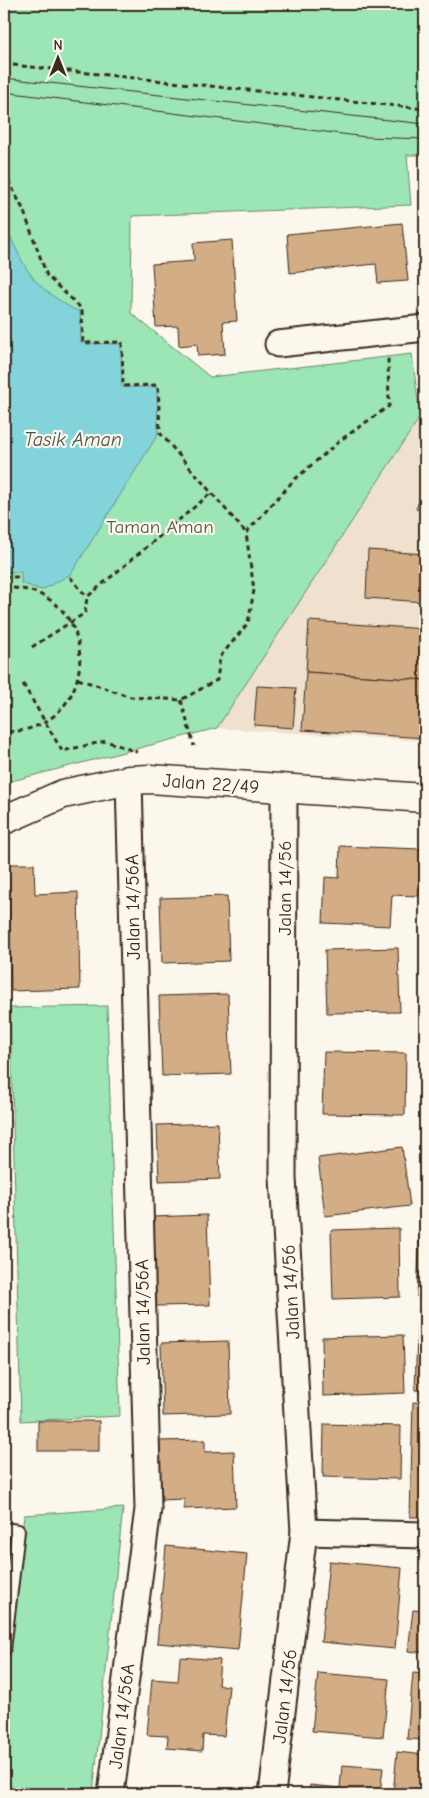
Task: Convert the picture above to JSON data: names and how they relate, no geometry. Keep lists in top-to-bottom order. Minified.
{"streets":{"street":["Jalan 22/49","Jalan 14/56","Jalan 14/56A"]},"crossings":[["Jalan 22/49","Jalan 14/56"],["Jalan 22/49","Jalan 14/56A"]],"water":["Tasik Aman"],"parks":["Taman Aman"],"north":"top"}
